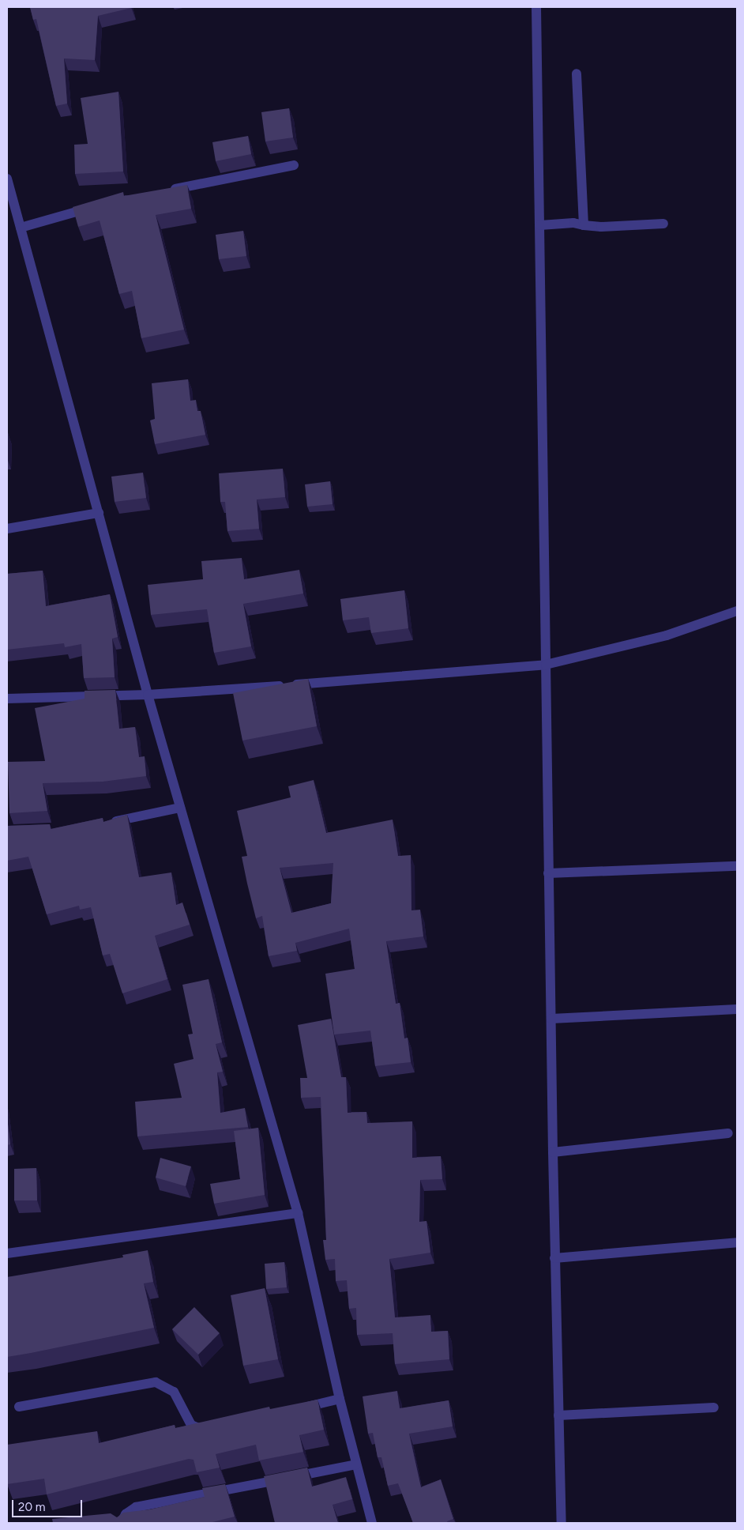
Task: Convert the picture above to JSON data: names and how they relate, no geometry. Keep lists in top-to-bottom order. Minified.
{"scale_bar":"20 m"}
